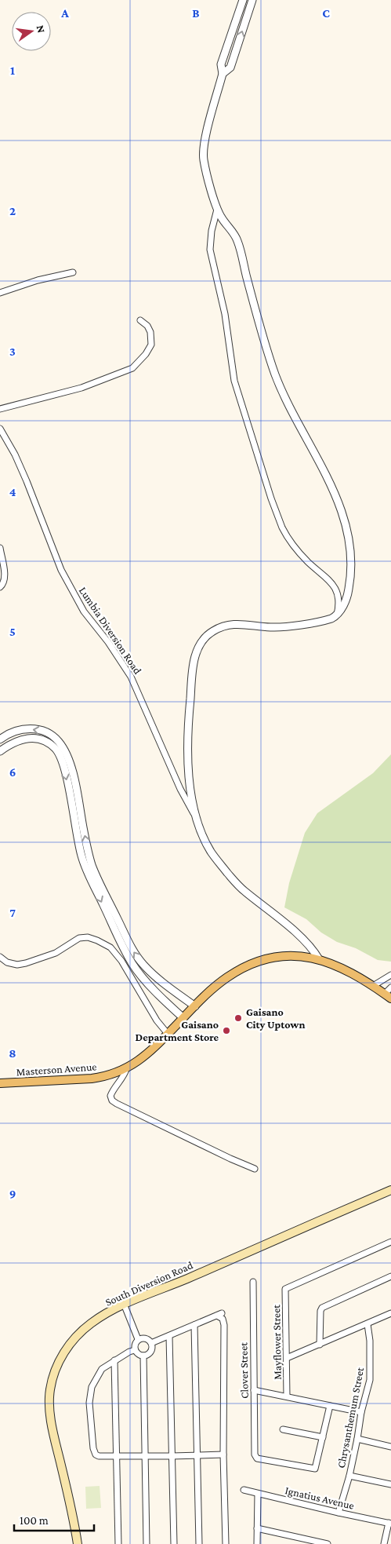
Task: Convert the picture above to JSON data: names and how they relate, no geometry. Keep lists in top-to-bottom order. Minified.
{"streets":{"main road":["Masterson Avenue","South Diversion Road"],"street":["Lumbia Diversion Road","Mayflower Street","Clover Street","Chrysanthemum Street","Ignatius Avenue"]},"crossings":[["Chrysanthemum Street","Ignatius Avenue"]],"places":["Gaisano City Uptown","Gaisano Department Store"],"scale_bar":"100 m","north":"right","grid":{"columns":["A","B","C"],"rows":["1","2","3","4","5","6","7","8","9"]}}
